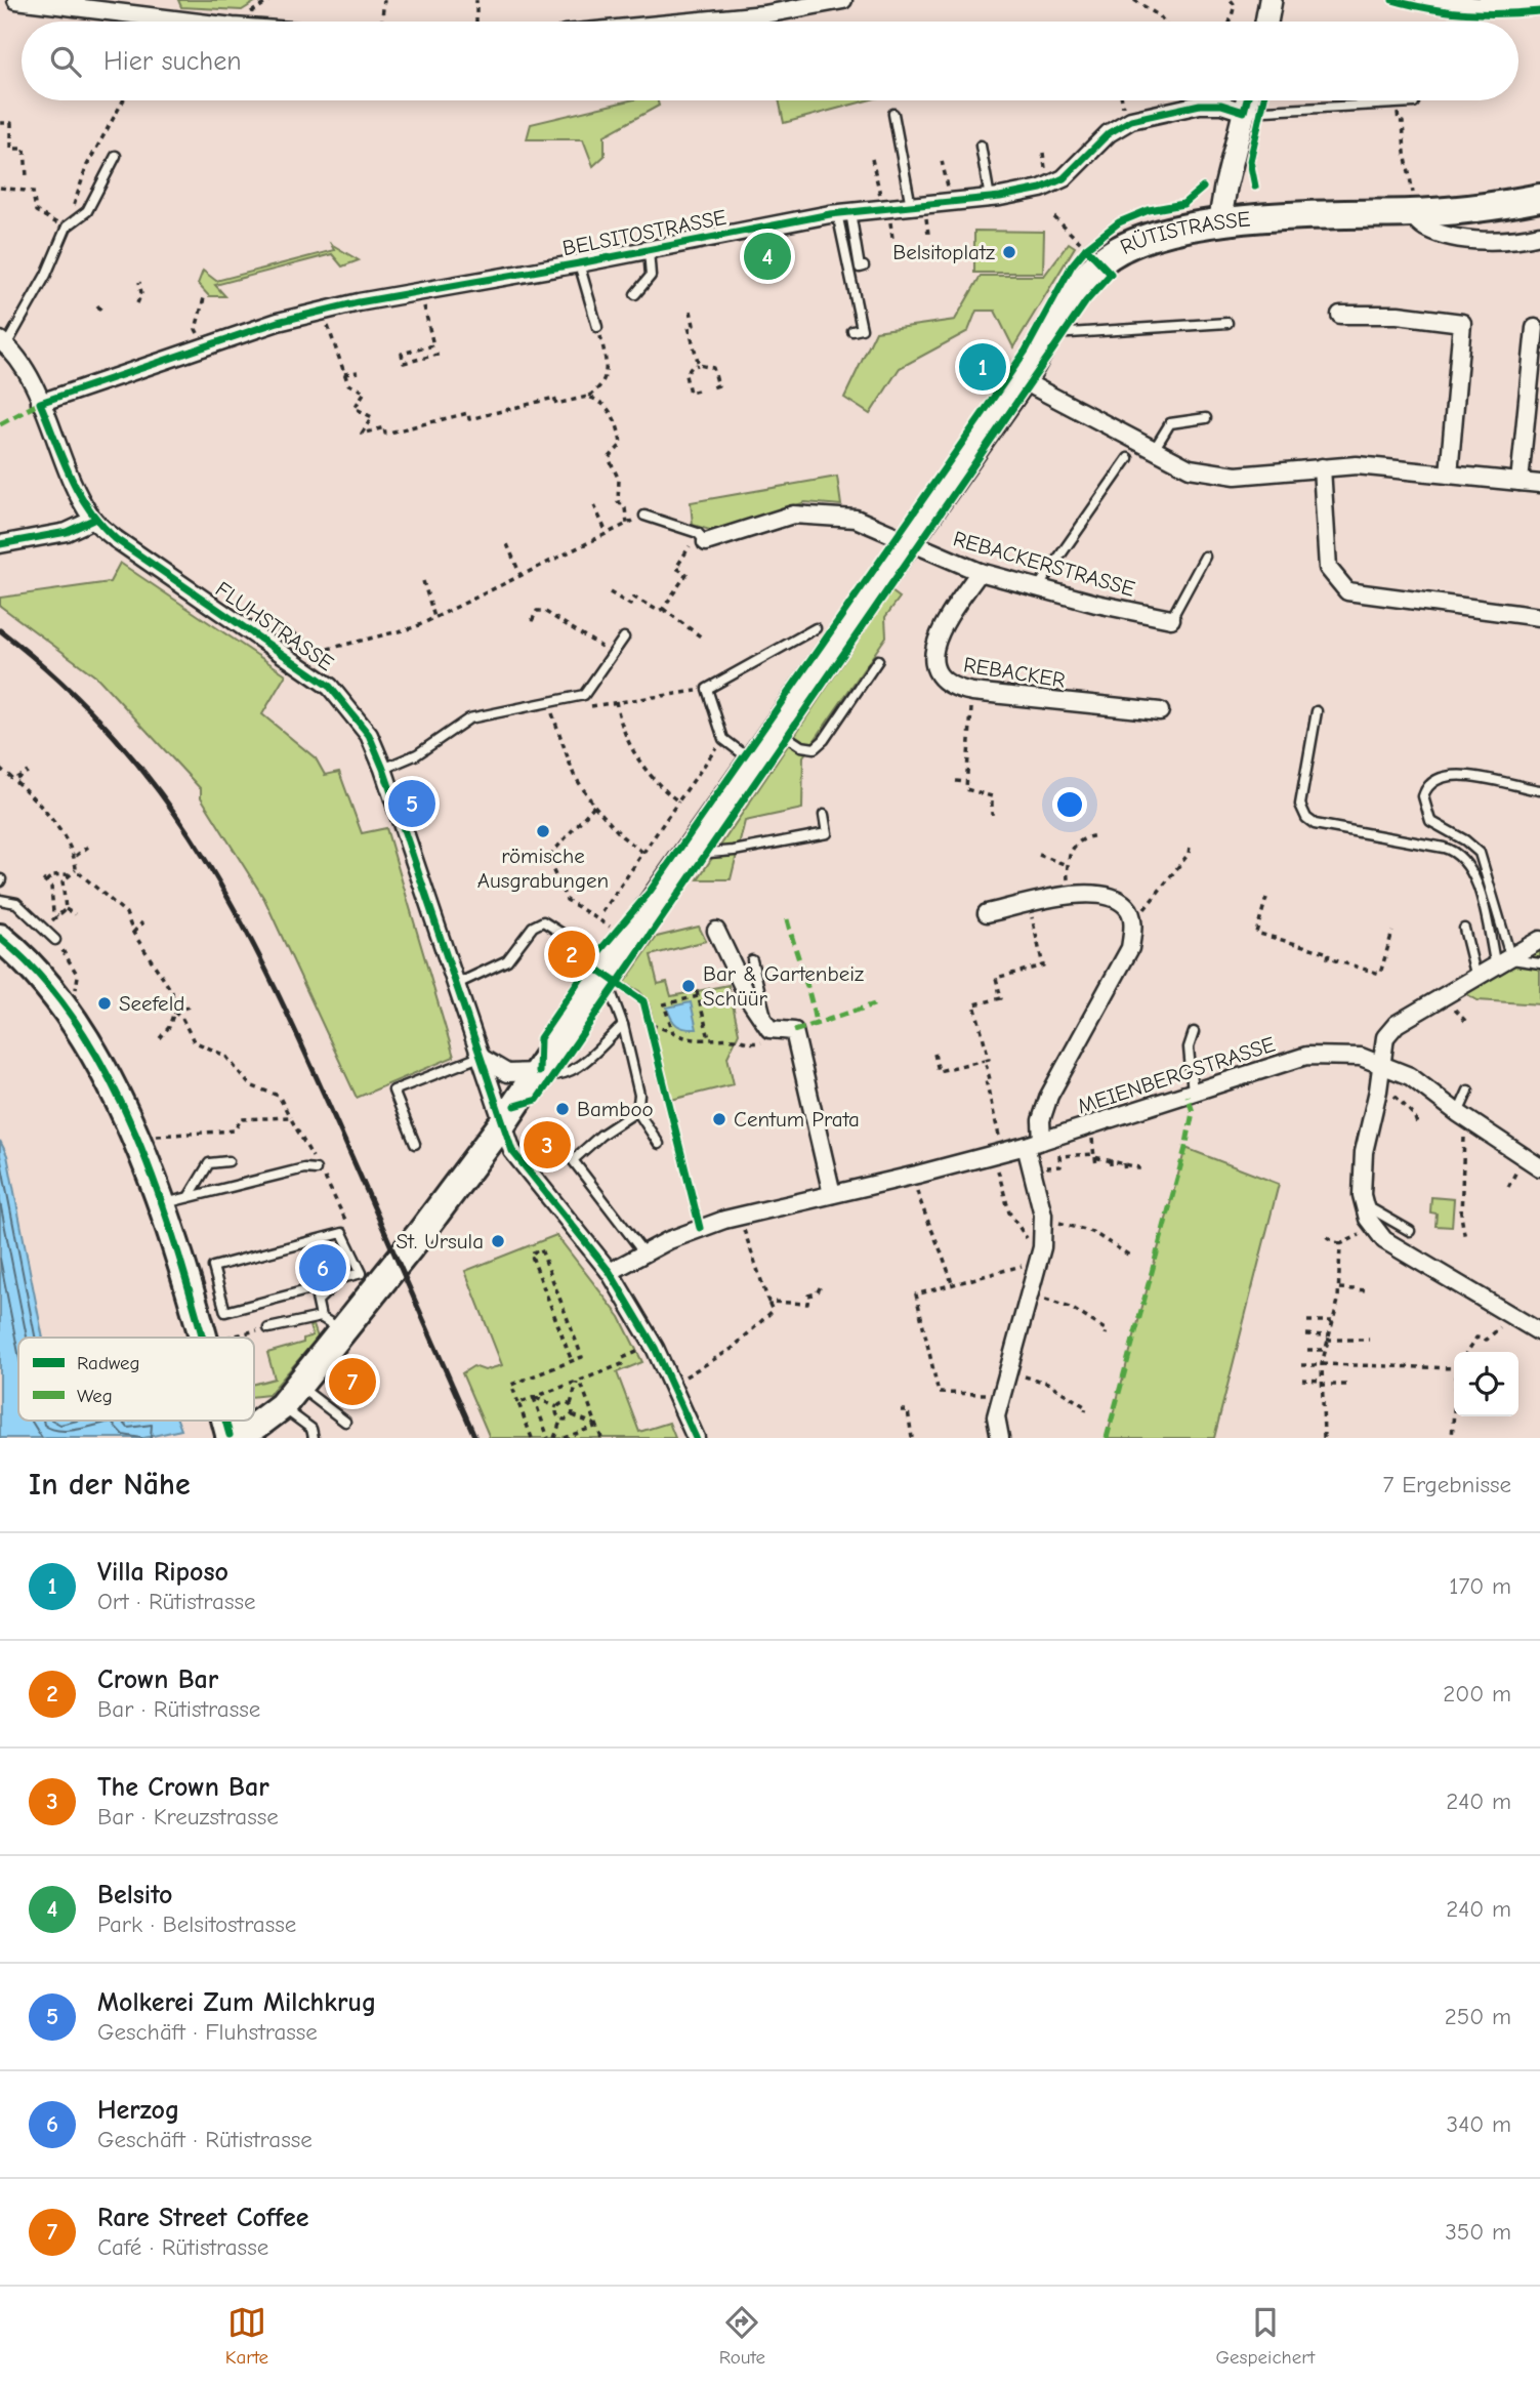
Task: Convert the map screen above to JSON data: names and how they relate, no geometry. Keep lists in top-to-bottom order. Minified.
{"streets":{"main road":["RÜTISTRASSE"],"street":["BELSITOSTRASSE","REBACKERSTRASSE","FLUHSTRASSE","REBACKER","MEIENBERGSTRASSE"]},"crossings":[["BELSITOSTRASSE","FLUHSTRASSE"],["RÜTISTRASSE","REBACKERSTRASSE"],["RÜTISTRASSE","FLUHSTRASSE"],["REBACKERSTRASSE","REBACKER"],["FLUHSTRASSE","MEIENBERGSTRASSE"]],"places":["Belsitoplatz","römische Ausgrabungen","Bar & Gartenbeiz Schüür","Seefeld","Bamboo","Centum Prata","St. Ursula"],"legend":["Radweg","Weg"],"page":{"search":"Hier suchen","pins":["4","1","5","2","3","6","7"],"heading":["In der Nähe","7 Ergebnisse"],"list":[{"mark":"1","name":"Villa Riposo","note":"Ort · Rütistrasse","value":"170 m"},{"mark":"2","name":"Crown Bar","note":"Bar · Rütistrasse","value":"200 m"},{"mark":"3","name":"The Crown Bar","note":"Bar · Kreuzstrasse","value":"240 m"},{"mark":"4","name":"Belsito","note":"Park · Belsitostrasse","value":"240 m"},{"mark":"5","name":"Molkerei Zum Milchkrug","note":"Geschäft · Fluhstrasse","value":"250 m"},{"mark":"6","name":"Herzog","note":"Geschäft · Rütistrasse","value":"340 m"},{"mark":"7","name":"Rare Street Coffee","note":"Café · Rütistrasse","value":"350 m"}],"nav":["Karte","Route","Gespeichert"]}}
